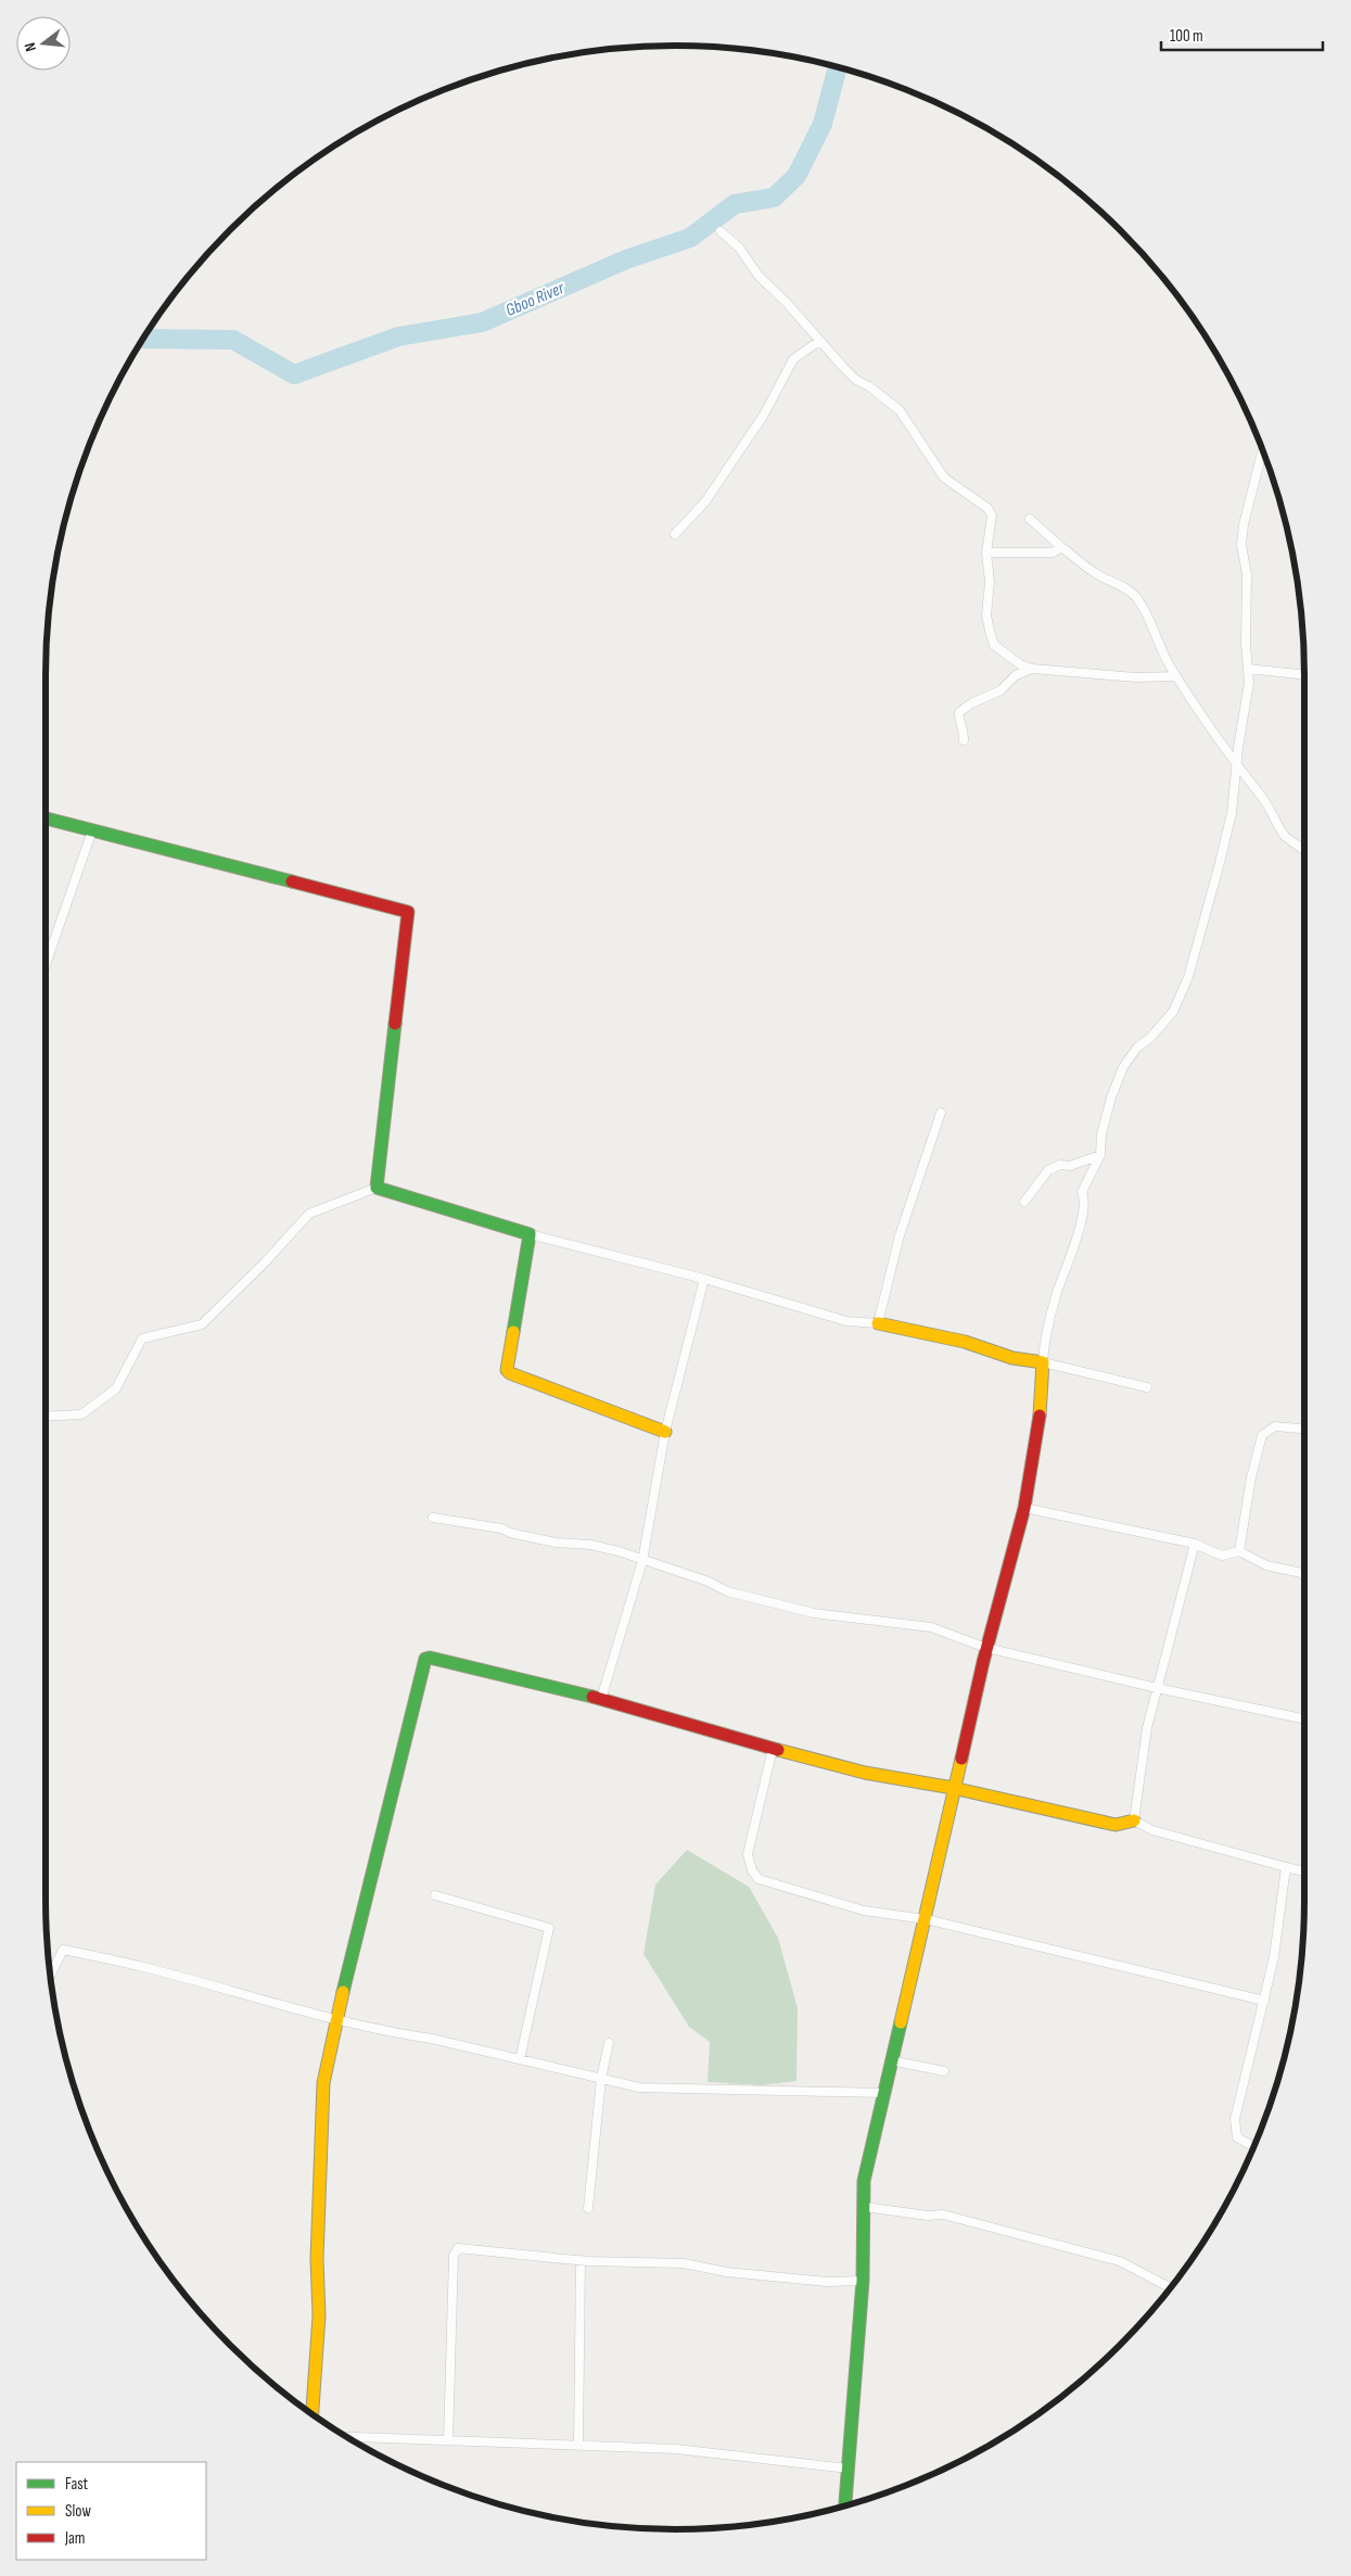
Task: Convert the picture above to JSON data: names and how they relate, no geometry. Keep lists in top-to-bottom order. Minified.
{"water":["Gboo River"],"legend":["Fast","Slow","Jam"],"scale_bar":"100 m","north":"left"}
